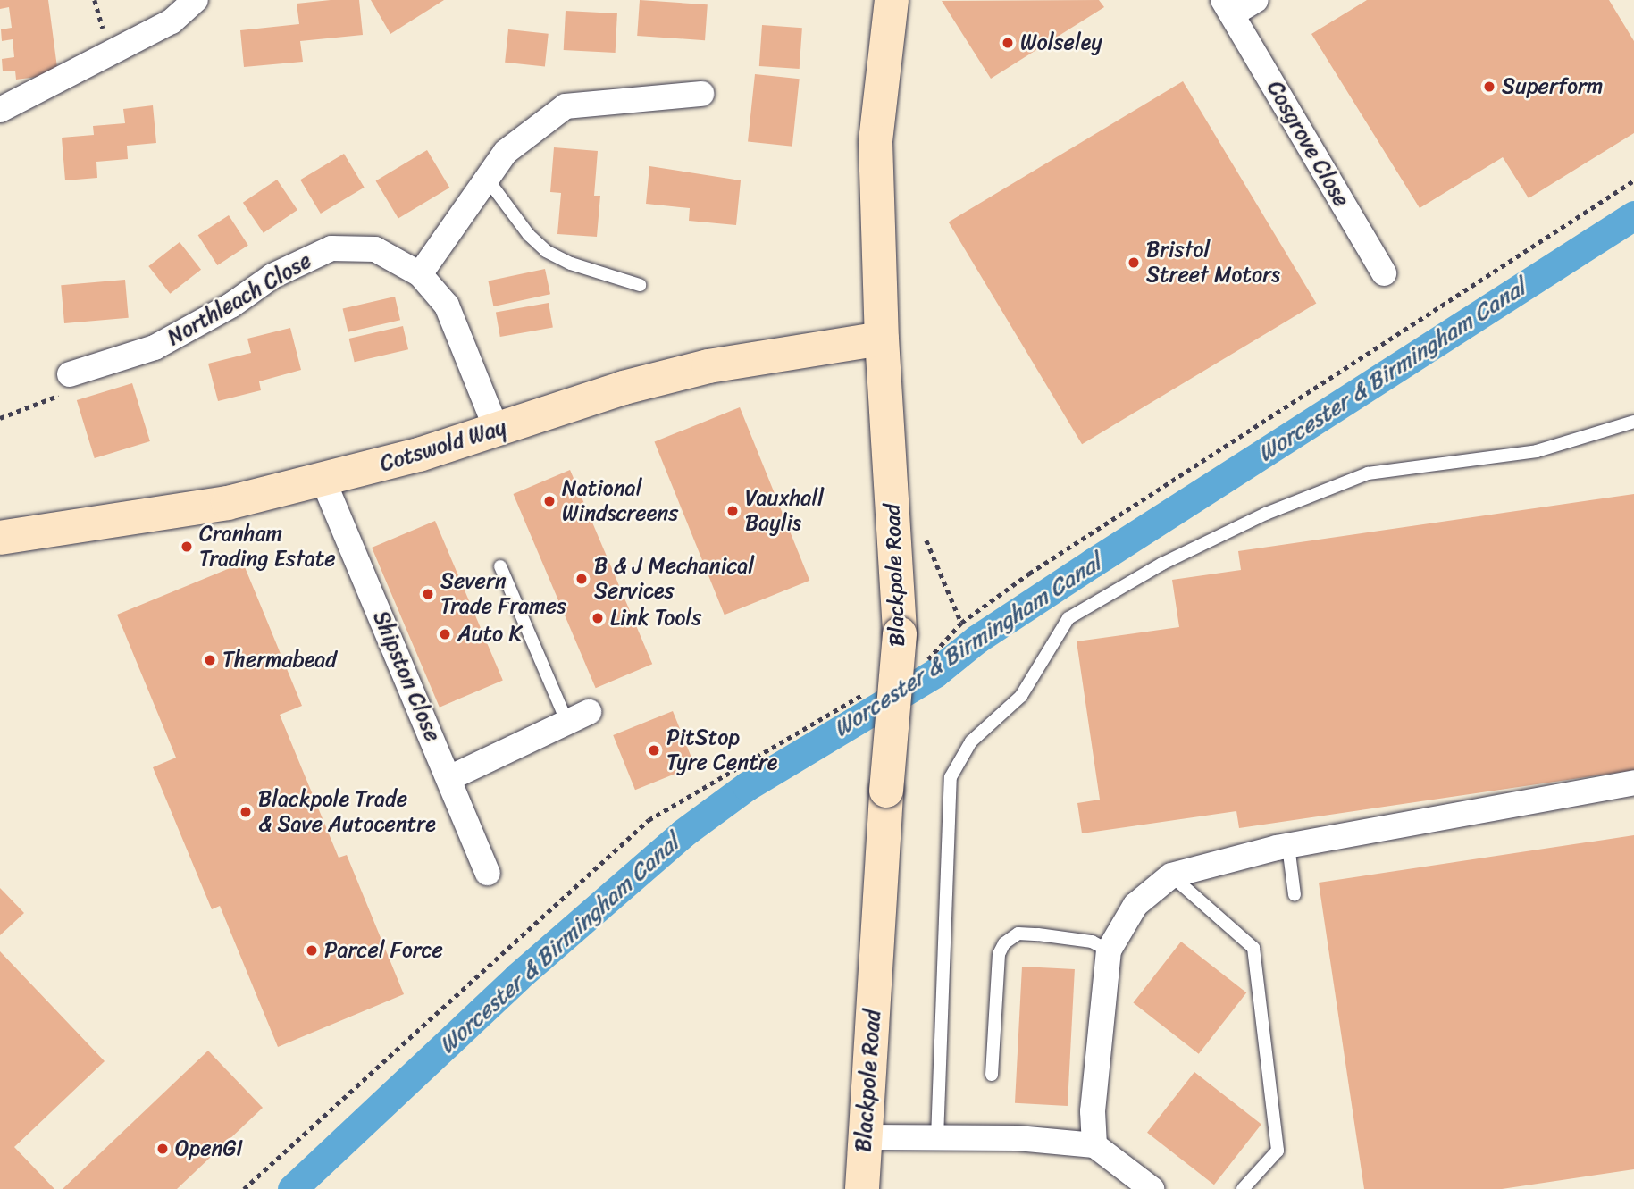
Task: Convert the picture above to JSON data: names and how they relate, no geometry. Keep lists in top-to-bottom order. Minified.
{"streets":{"main road":["Cotswold Way","Blackpole Road"],"street":["Cosgrove Close","Northleach Close","Shipston Close"]},"crossings":[["Northleach Close","Cotswold Way"],["Cotswold Way","Blackpole Road"],["Cotswold Way","Shipston Close"]],"water":["Worcester & Birmingham Canal"],"places":["Wolseley","Superform","Bristol Street Motors","National Windscreens","Vauxhall Baylis","Cranham Trading Estate","B & J Mechanical Services","Severn Trade Frames","Link Tools","Auto K","Thermabead","PitStop Tyre Centre","Blackpole Trade & Save Autocentre","Parcel Force","OpenGI"]}
